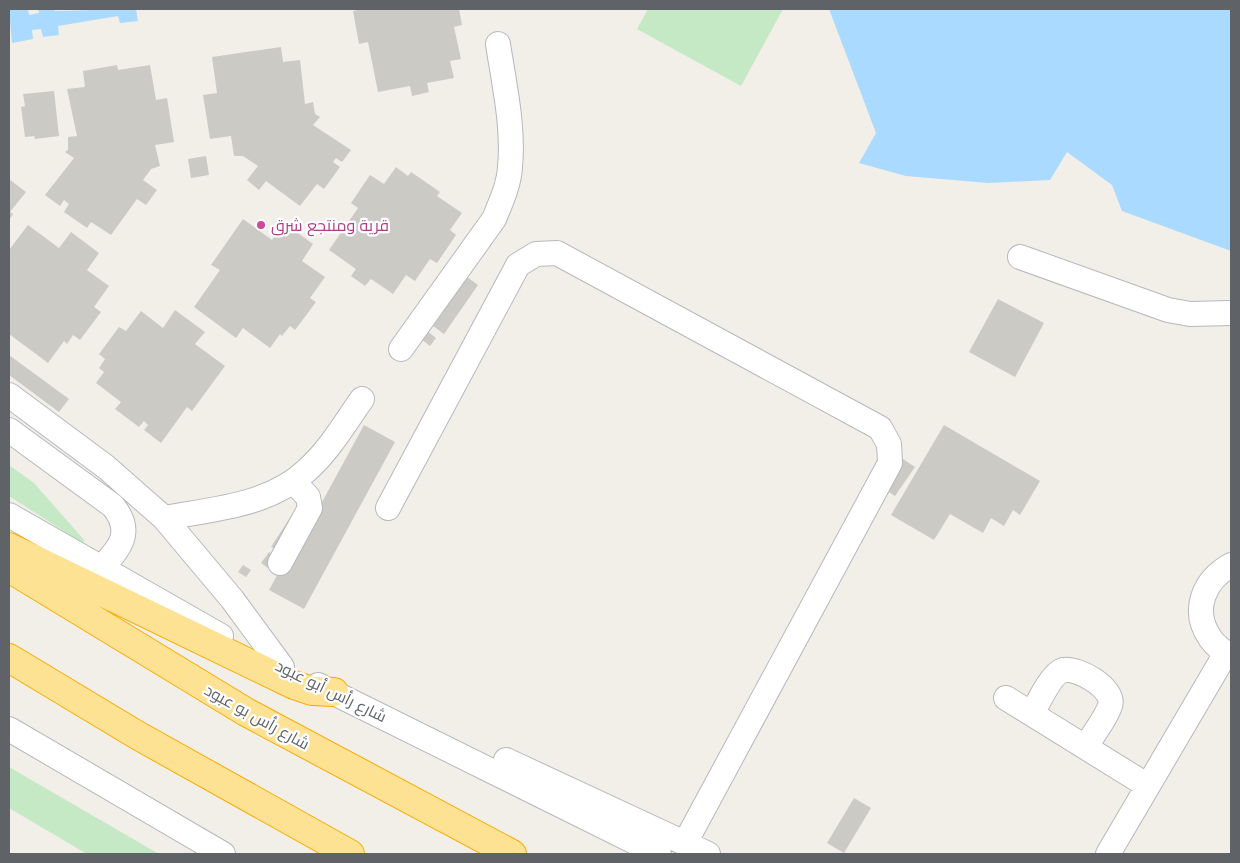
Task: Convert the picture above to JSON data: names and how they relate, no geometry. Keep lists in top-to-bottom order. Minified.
{"streets":{"highway":["شارع رأس بو عبود"],"street":["شارع رأس أبو عبود"]},"places":["قرية ومنتجع شرق"]}
